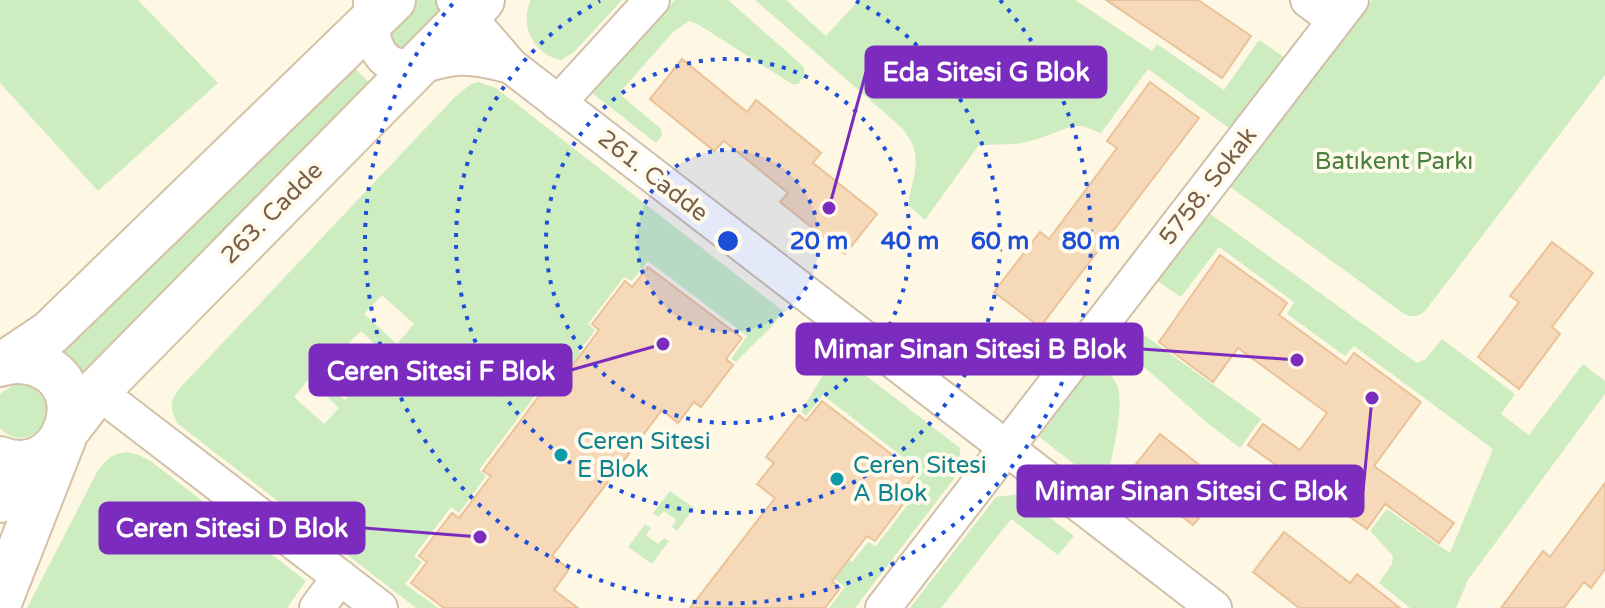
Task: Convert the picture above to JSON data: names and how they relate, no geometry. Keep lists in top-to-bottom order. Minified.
{"streets":{"main road":["263. Cadde"],"street":["261. Cadde","5758. Sokak"]},"crossings":[["261. Cadde","5758. Sokak"],["261. Cadde","263. Cadde"]],"parks":["Batıkent Parkı"],"places":["Eda Sitesi G Blok","Ceren Sitesi F Blok","Mimar Sinan Sitesi B Blok","Mimar Sinan Sitesi C Blok","Ceren Sitesi E Blok","Ceren Sitesi A Blok","Ceren Sitesi D Blok"],"rings":["20 m","40 m","60 m","80 m"]}
